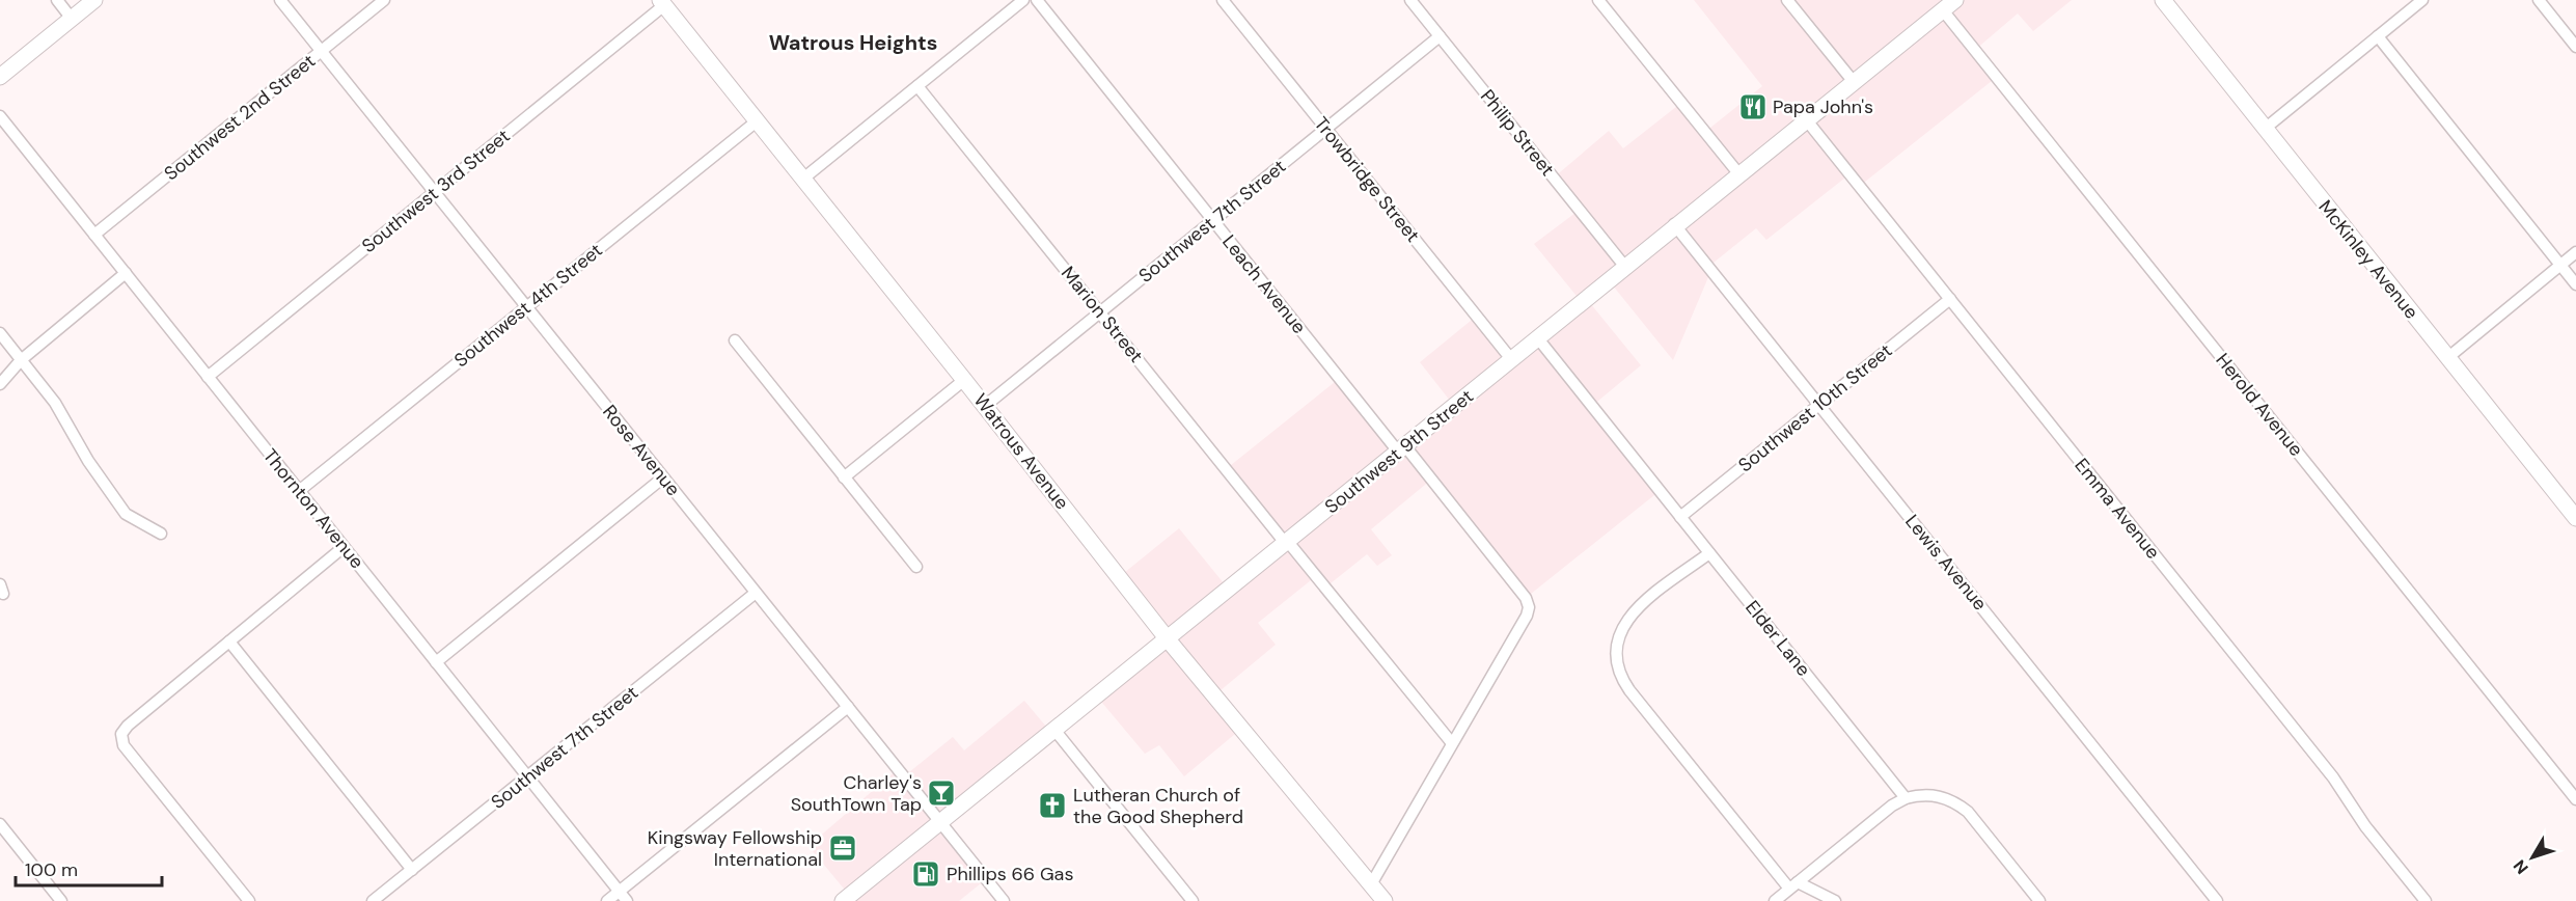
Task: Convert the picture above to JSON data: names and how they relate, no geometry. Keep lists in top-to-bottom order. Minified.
{"streets":{"main road":["McKinley Avenue","Watrous Avenue","Southwest 9th Street"],"street":["Southwest 2nd Street","Philip Street","Trowbridge Street","Southwest 3rd Street","Southwest 7th Street","Leach Avenue","Southwest 4th Street","Marion Street","Herold Avenue","Southwest 10th Street","Rose Avenue","Thornton Avenue","Emma Avenue","Lewis Avenue","Elder Lane"]},"crossings":[["Southwest 2nd Street","Rose Avenue"],["Southwest 2nd Street","Thornton Avenue"],["Philip Street","Southwest 7th Street"],["Philip Street","Southwest 9th Street"],["Trowbridge Street","Southwest 7th Street"],["Trowbridge Street","Southwest 9th Street"],["Southwest 3rd Street","Rose Avenue"],["Southwest 3rd Street","Watrous Avenue"],["Southwest 3rd Street","Thornton Avenue"],["Southwest 7th Street","Leach Avenue"],["Southwest 7th Street","Marion Street"],["Southwest 7th Street","Rose Avenue"],["Southwest 7th Street","Watrous Avenue"],["Southwest 7th Street","Thornton Avenue"],["Leach Avenue","Marion Street"],["Leach Avenue","Southwest 9th Street"],["Southwest 4th Street","Rose Avenue"],["Southwest 4th Street","Watrous Avenue"],["Southwest 4th Street","Thornton Avenue"],["Marion Street","Southwest 9th Street"],["Herold Avenue","Southwest 9th Street"],["Southwest 10th Street","Emma Avenue"],["Southwest 10th Street","Lewis Avenue"],["Southwest 10th Street","Elder Lane"],["Rose Avenue","Southwest 9th Street"],["Watrous Avenue","Southwest 9th Street"],["Southwest 9th Street","Emma Avenue"],["Southwest 9th Street","Lewis Avenue"],["Southwest 9th Street","Elder Lane"]],"districts":["Watrous Heights"],"places":{"restaurant":["Papa John's"],"bar":["Charley's SouthTown Tap"],"church":["Lutheran Church of the Good Shepherd"],"office":["Kingsway Fellowship International"],"fuel station":["Phillips 66 Gas"]},"scale_bar":"100 m","north":"bottom left"}
